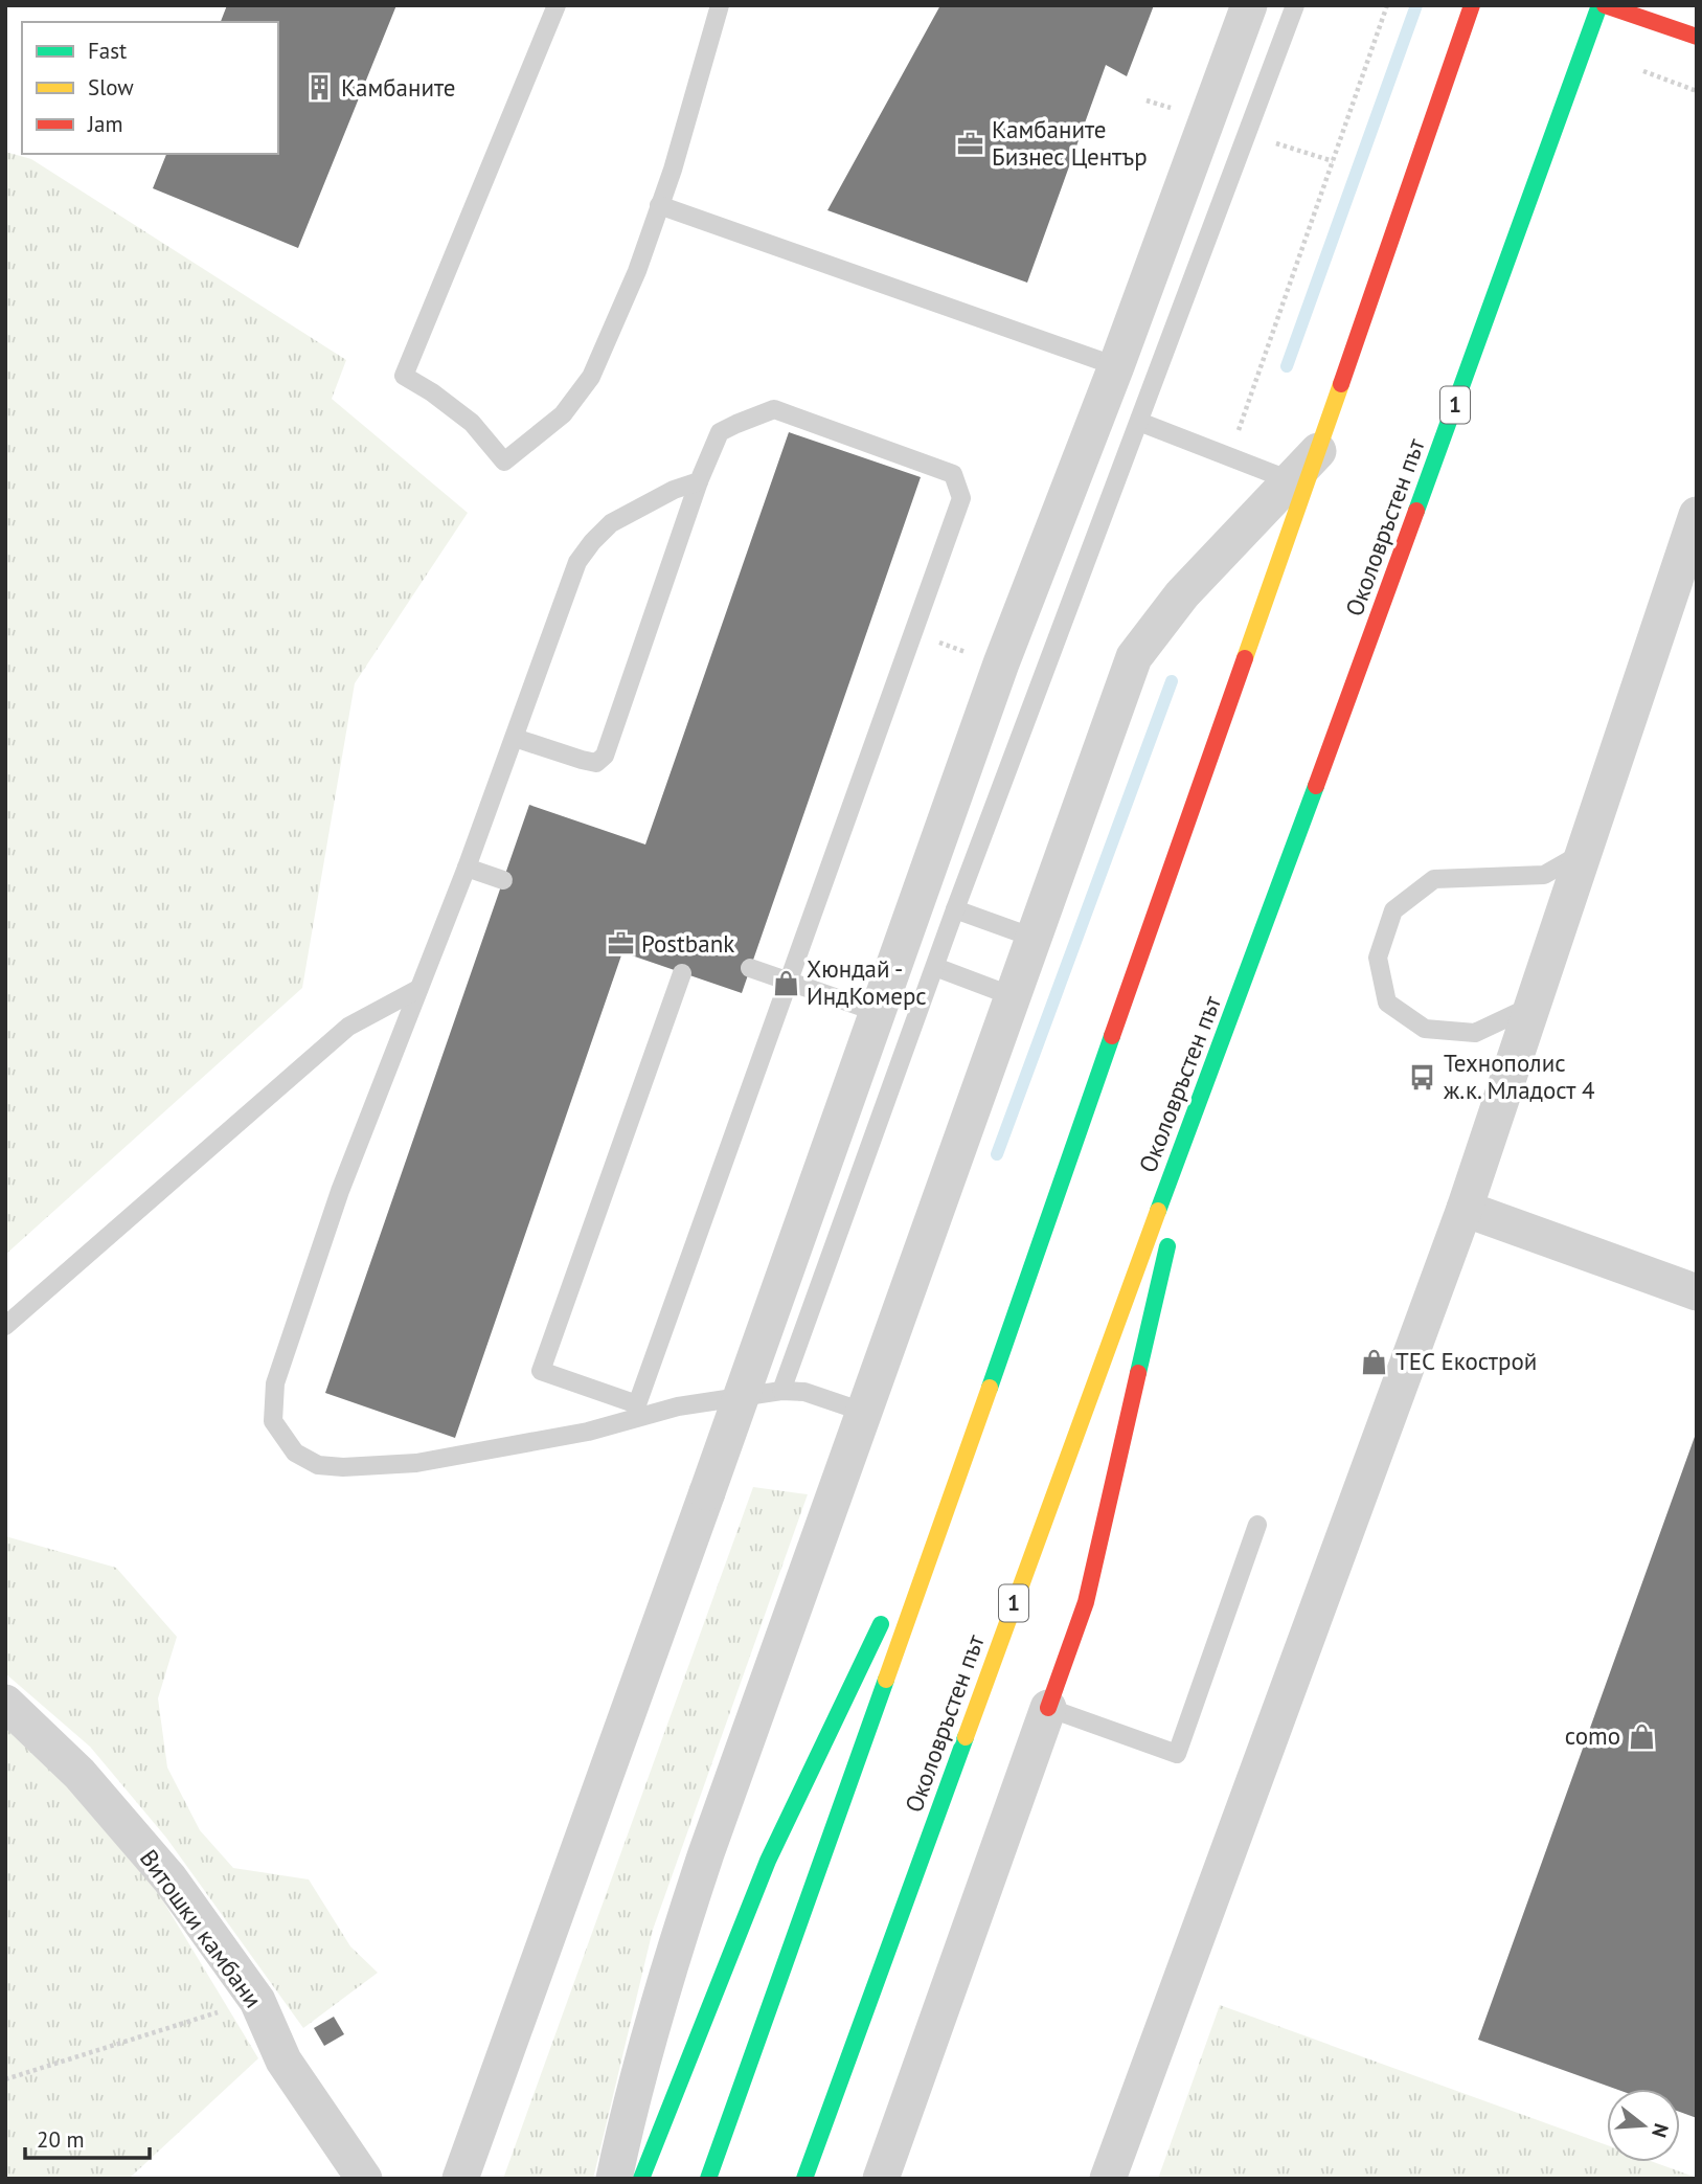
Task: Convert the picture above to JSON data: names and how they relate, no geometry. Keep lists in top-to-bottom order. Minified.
{"streets":{"main road":["1","Околовръстен път"],"street":["Витошки камбани"]},"places":{"building":["Камбаните"],"office":["Камбаните Бизнес Център","Postbank"],"shop":["Хюндай - ИндКомерс","ТЕС Екострой","como"],"bus stop":["Технополис ж.к. Младост 4"]},"legend":["Fast","Slow","Jam"],"scale_bar":"20 m","north":"right"}
